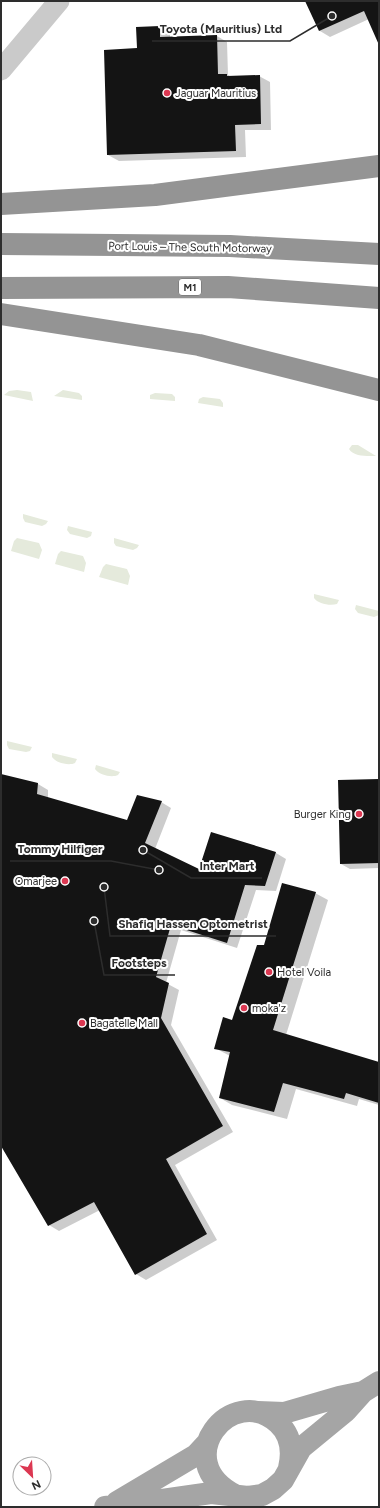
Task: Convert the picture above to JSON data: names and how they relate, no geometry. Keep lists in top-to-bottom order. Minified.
{"streets":{"highway":["Port Louis – The South Motorway","M1"]},"places":["Toyota (Mauritius) Ltd","Jaguar Mauritius","Burger King","Inter Mart","Tommy Hilfiger","Omarjee","Shafiq Hassen Optometrist","Footsteps","Hotel Voila","moka'z","Bagatelle Mall"],"north":"bottom right"}
